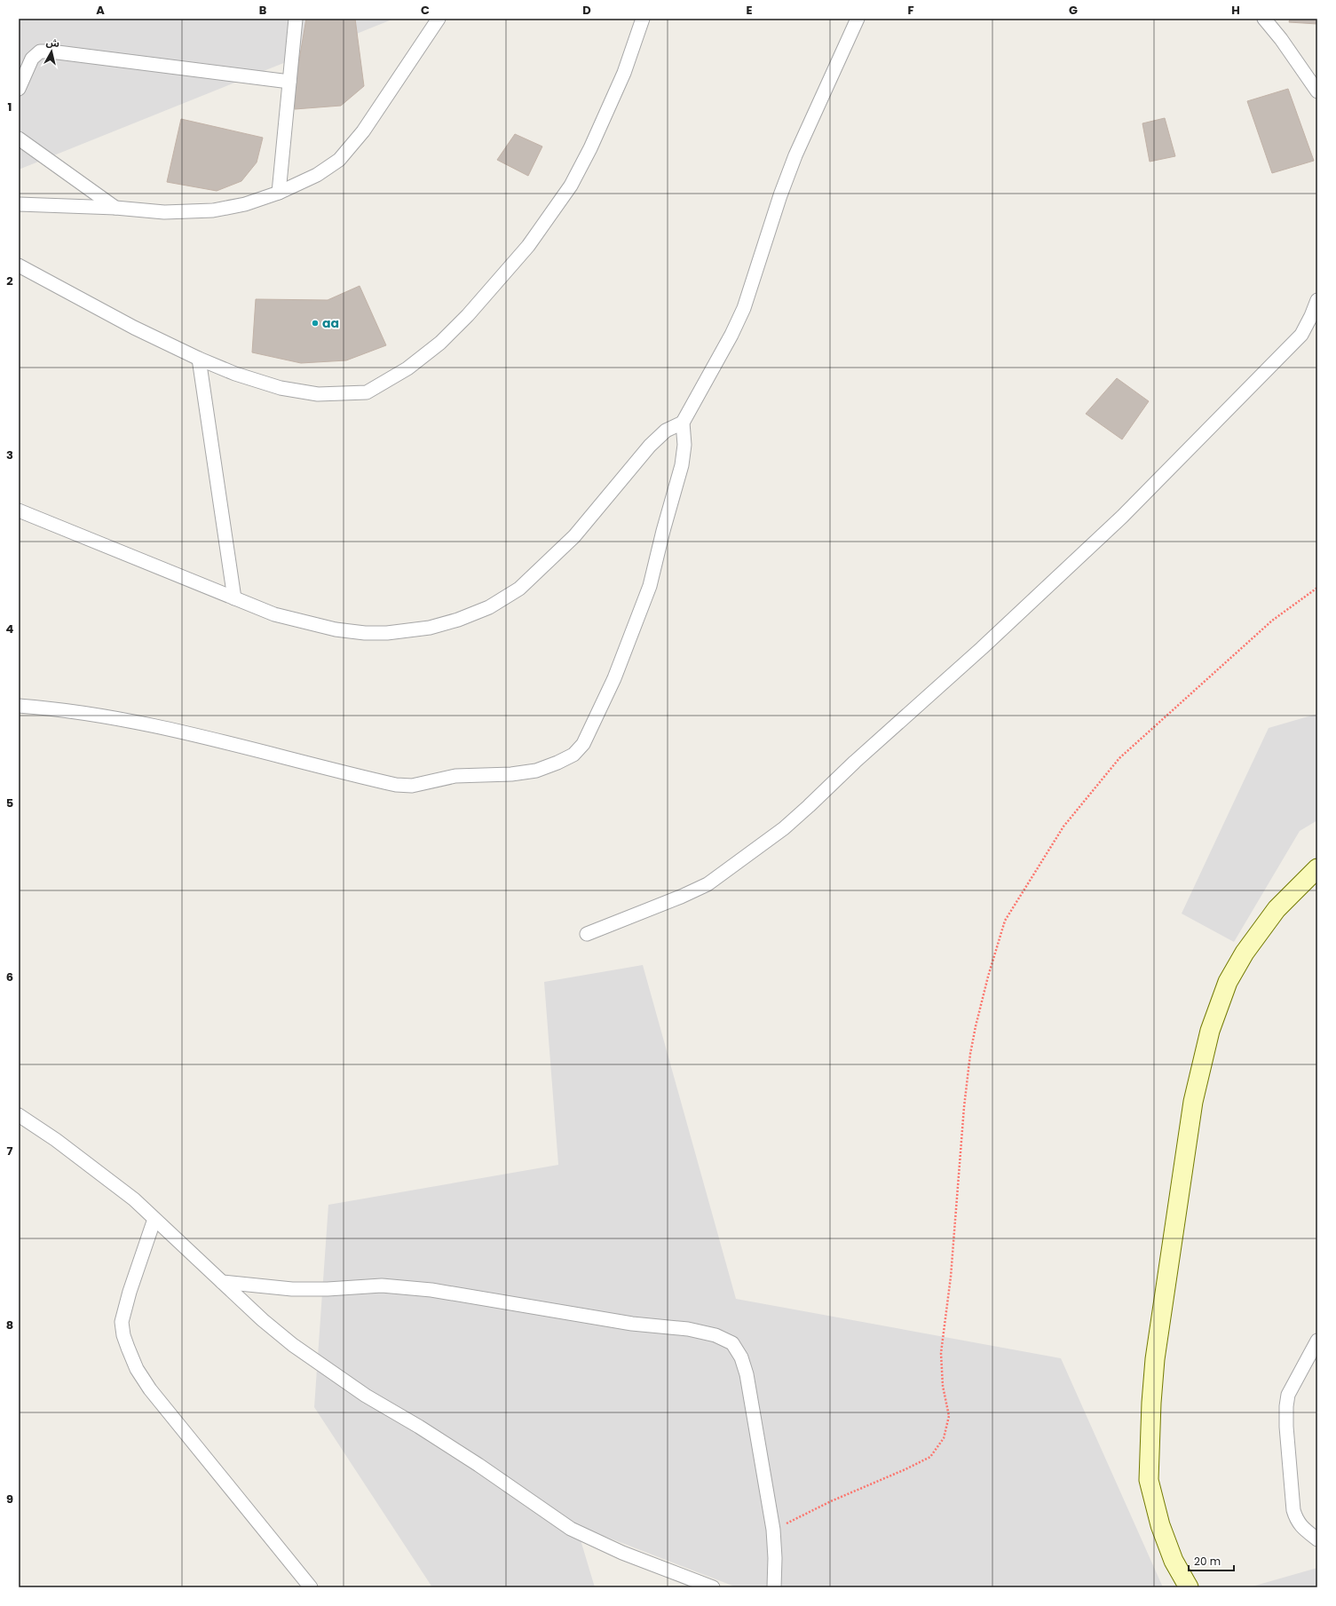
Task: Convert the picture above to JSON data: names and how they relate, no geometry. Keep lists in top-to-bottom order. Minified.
{"places":["aa"],"scale_bar":"20 m","north":"top","grid":{"columns":["A","B","C","D","E","F","G","H"],"rows":["1","2","3","4","5","6","7","8","9"]}}
